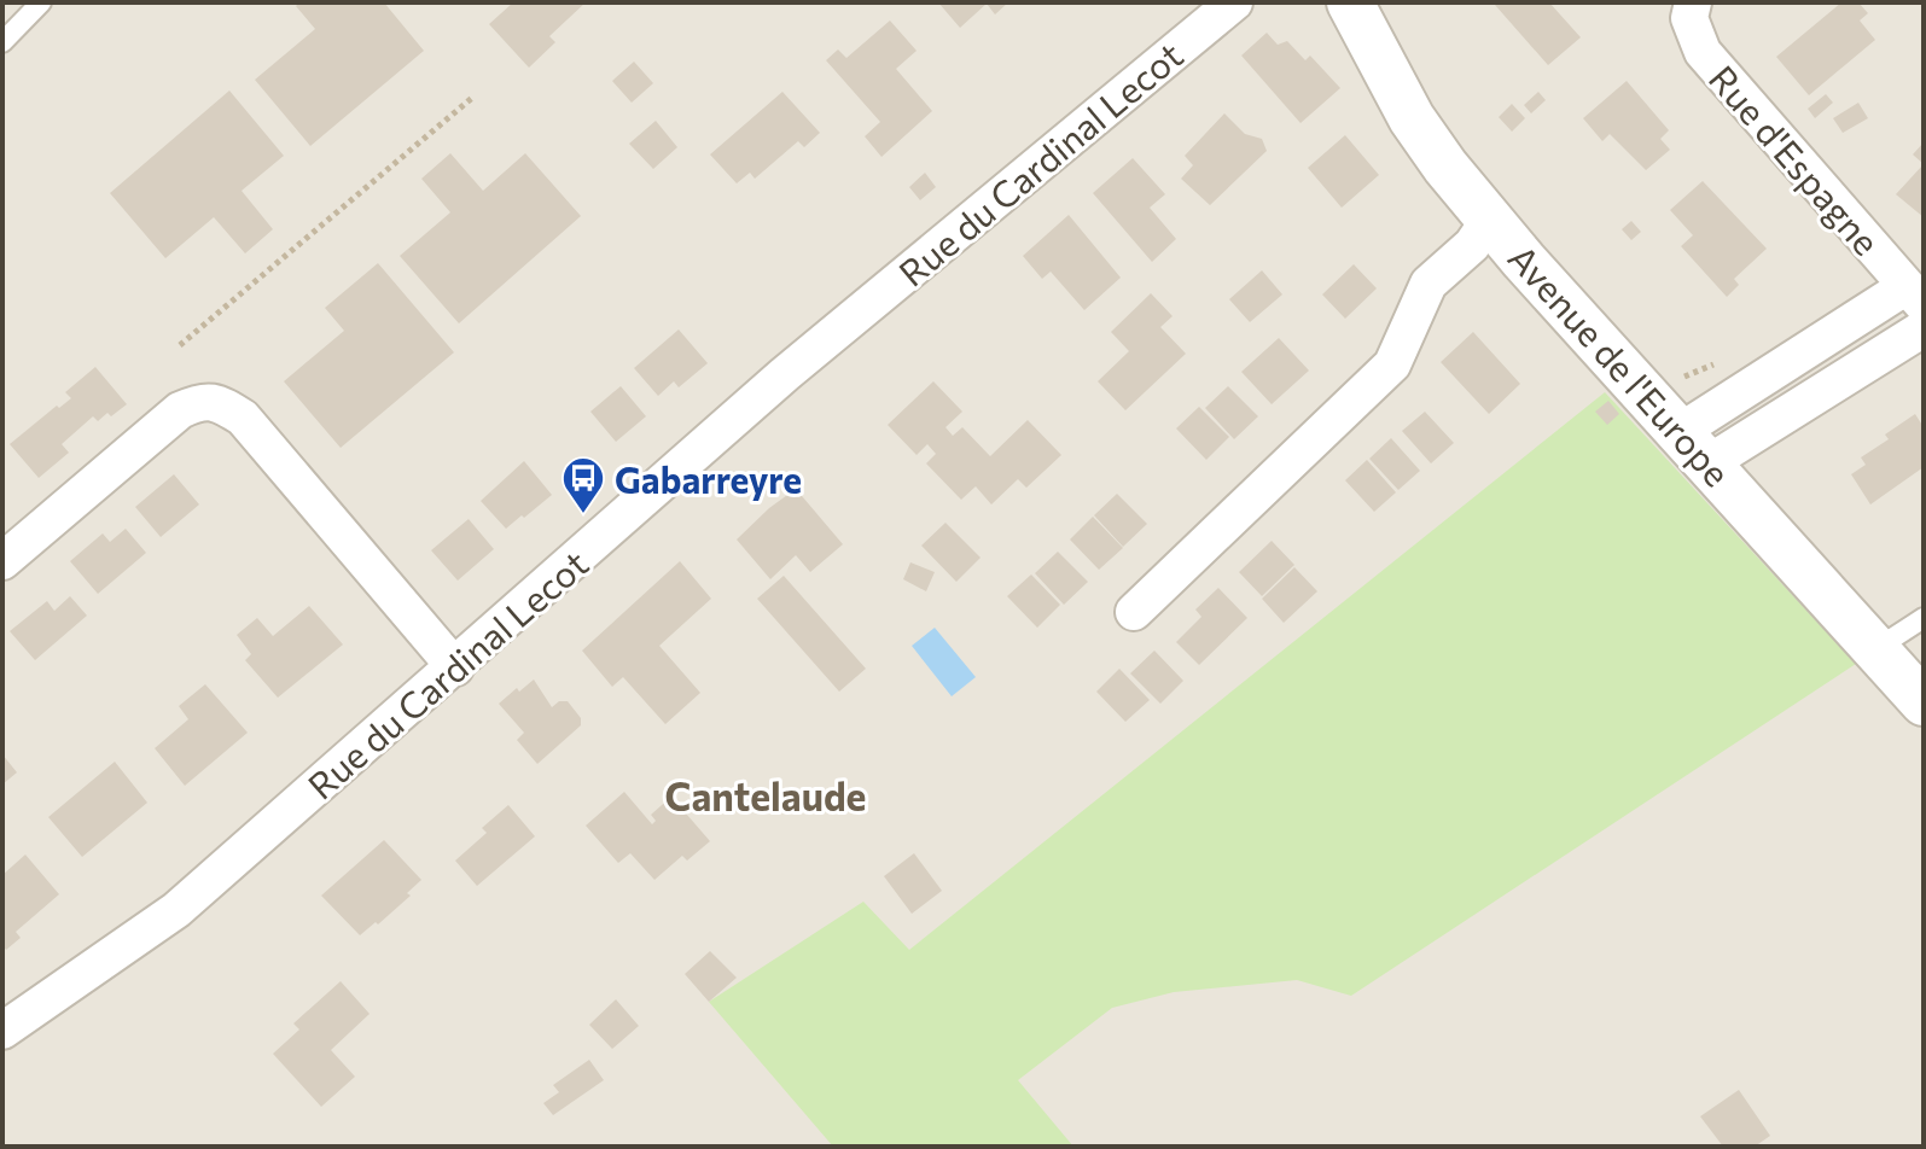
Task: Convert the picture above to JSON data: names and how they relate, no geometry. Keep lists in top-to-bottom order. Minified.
{"streets":{"street":["Rue d'Espagne","Rue du Cardinal Lecot","Avenue de l'Europe"]},"districts":["Cantelaude"],"places":{"bus stop":["Gabarreyre"]}}
